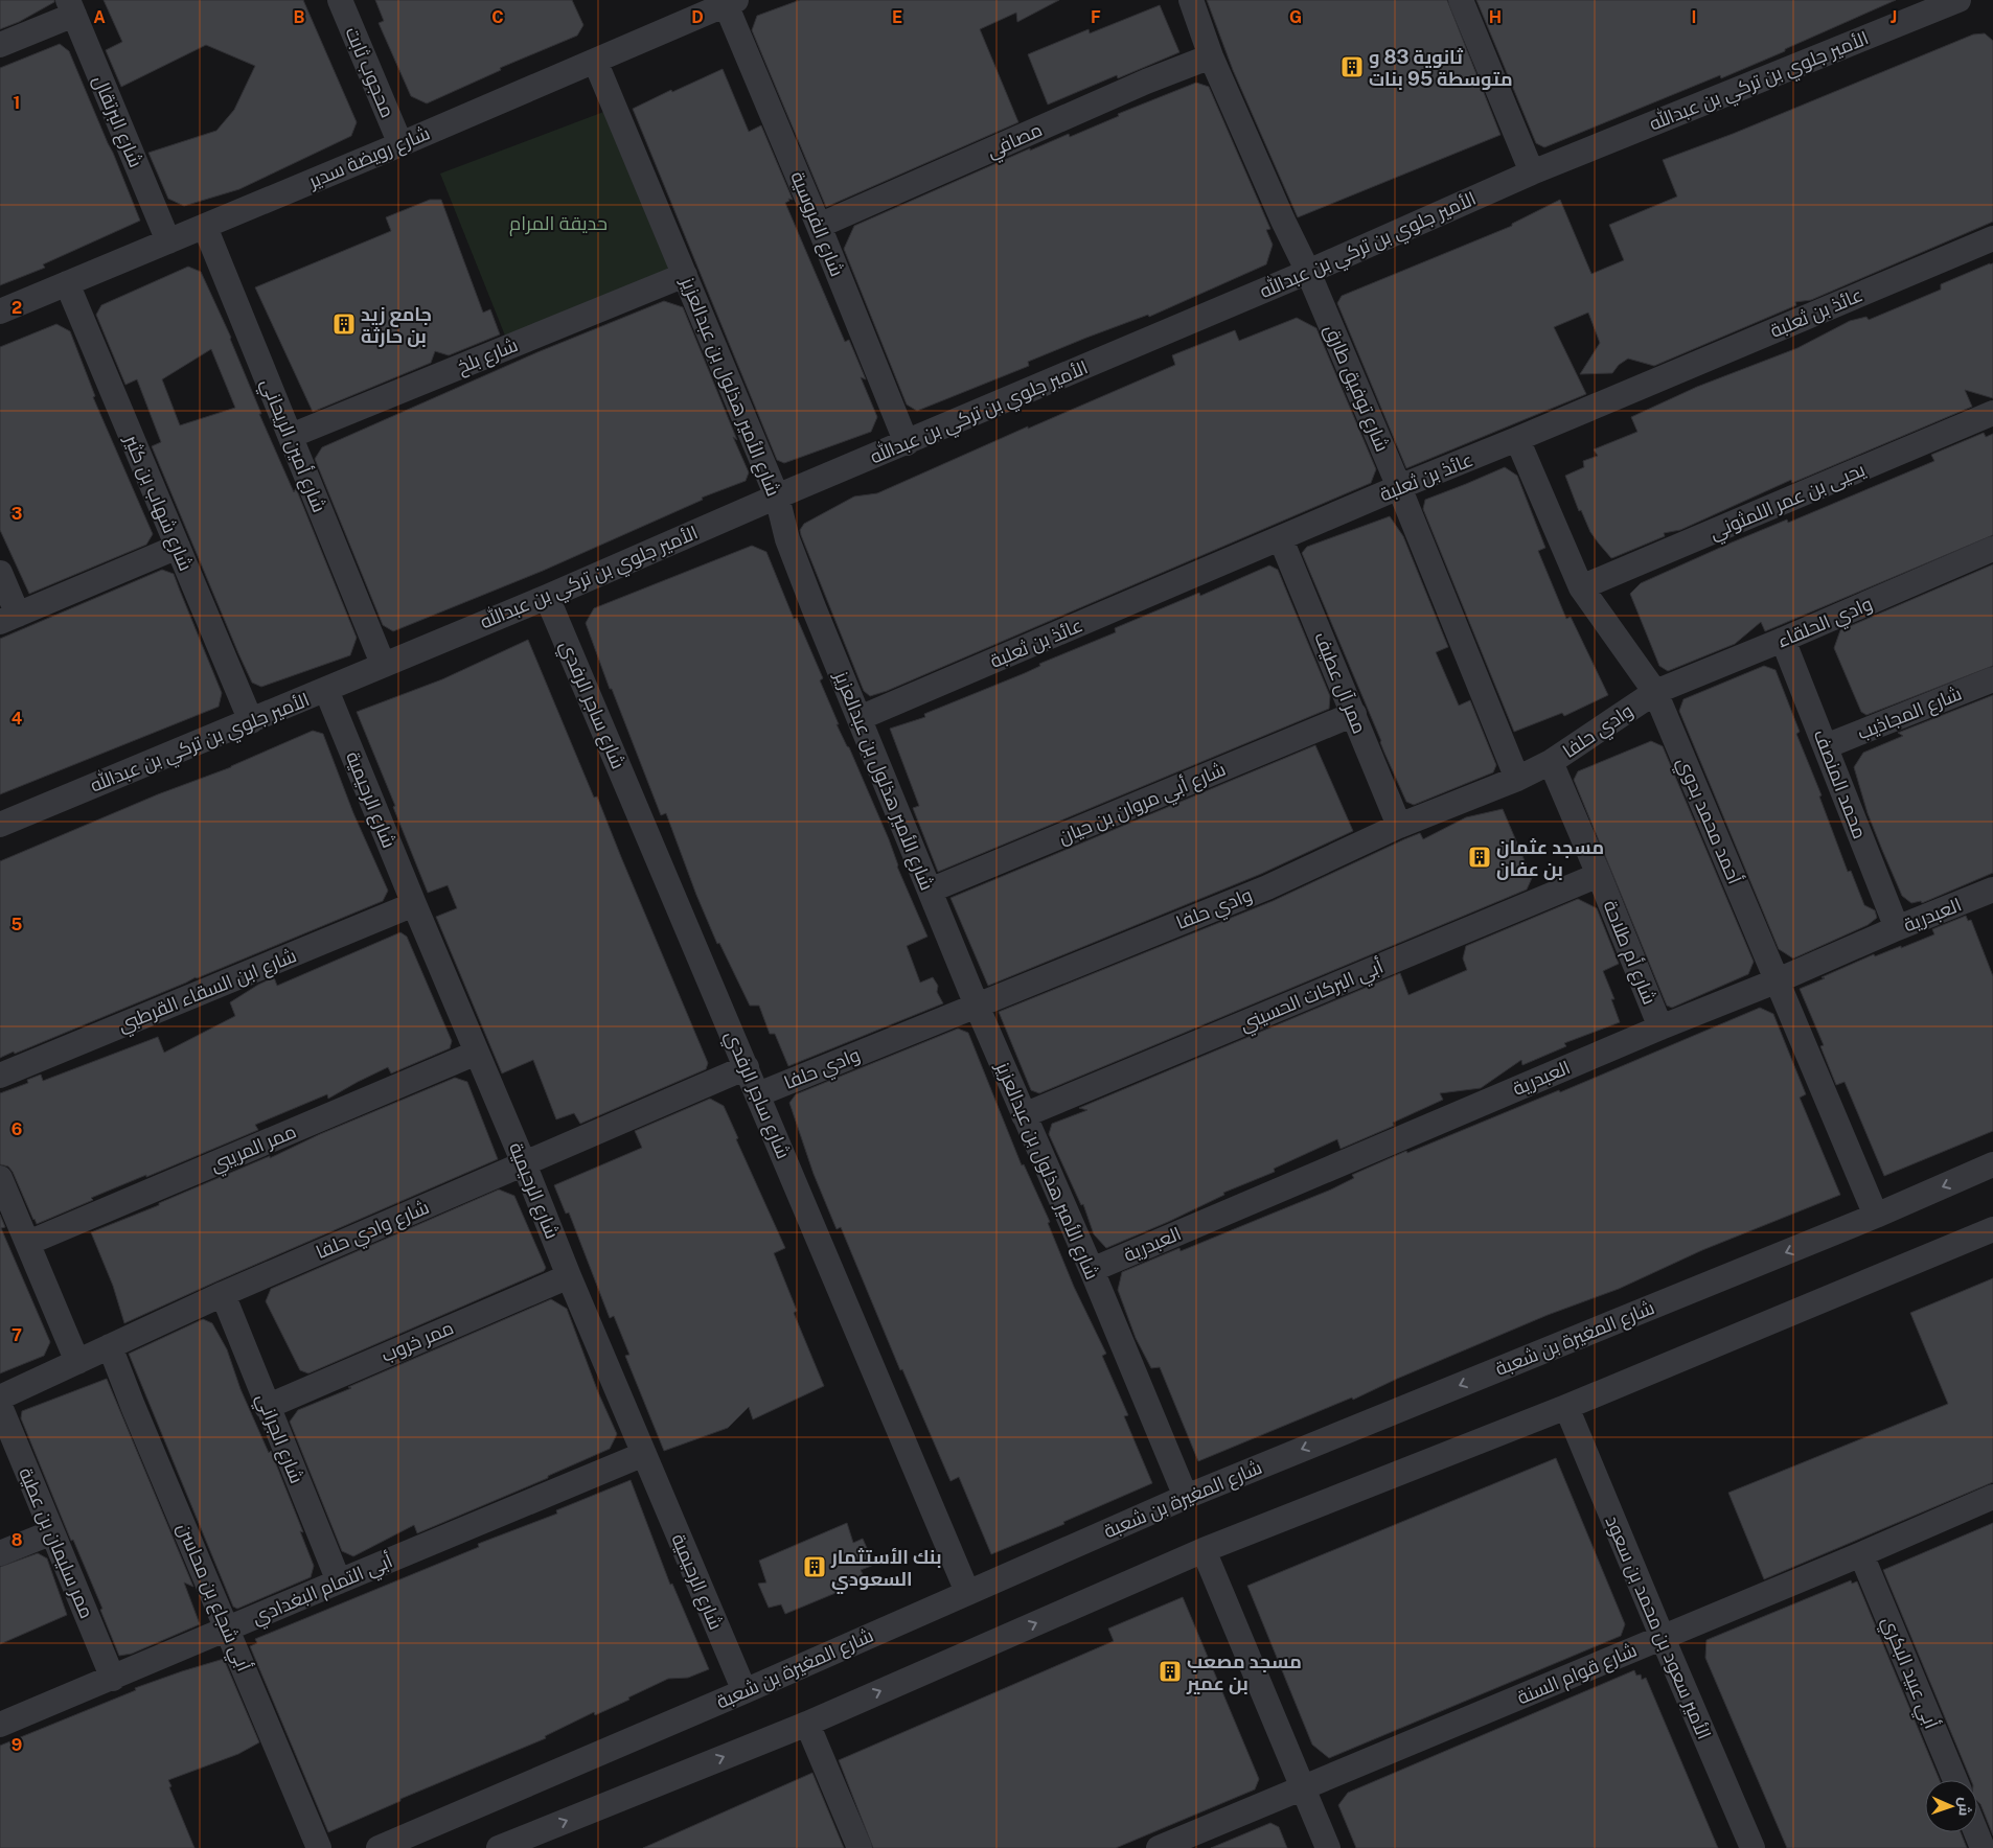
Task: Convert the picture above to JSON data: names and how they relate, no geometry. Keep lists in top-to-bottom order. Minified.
{"streets":{"street":["محجوب ثابت","الأمير جلوي بن تركي بن عبدالله","شارع البرتقال","مصافي","شارع رويضة سدير","شارع الفروسية","عائذ بن ثعلبة","شارع بلخ","شارع الأمير هذلول بن عبدالعزيز","شارع توفيق طارق","شارع أمين الريحاني","يحيى بن عمر اللمثوني","شارع شهاب بن كثير","وادي الحلقاء","ممر آل عطيف","شارع ساجر الرفدي","شارع المجاذيب","وادي حلفا","محمد المنصف","شارع الرحيمية","شارع أبي مروان بن حيان","أحمد محمد بدوي","العبدرية","شارع أم طلاحة","شارع ابن السقاء القرطبي","أبي البركات الحسيني","ممر المريبي","شارع وادي حلفا","شارع المغيرة بن شعبة","ممر خروب","شارع الجراني","ممر سليمان بن عطية","أبي التمام البغدادي","أبي شجاع بن محاسن","الأمير سعود بن محمد بن سعود","أبي عبيد البكري","شارع قوام السنة"]},"crossings":[["محجوب ثابت","شارع رويضة سدير"],["الأمير جلوي بن تركي بن عبدالله","شارع الفروسية"],["الأمير جلوي بن تركي بن عبدالله","شارع الأمير هذلول بن عبدالعزيز"],["الأمير جلوي بن تركي بن عبدالله","شارع توفيق طارق"],["الأمير جلوي بن تركي بن عبدالله","شارع أمين الريحاني"],["الأمير جلوي بن تركي بن عبدالله","شارع شهاب بن كثير"],["الأمير جلوي بن تركي بن عبدالله","شارع ساجر الرفدي"],["الأمير جلوي بن تركي بن عبدالله","شارع الرحيمية"],["شارع البرتقال","شارع رويضة سدير"],["مصافي","شارع الفروسية"],["مصافي","شارع توفيق طارق"],["شارع رويضة سدير","شارع الفروسية"],["شارع رويضة سدير","شارع الأمير هذلول بن عبدالعزيز"],["شارع رويضة سدير","شارع أمين الريحاني"],["شارع رويضة سدير","شارع شهاب بن كثير"],["عائذ بن ثعلبة","شارع الأمير هذلول بن عبدالعزيز"],["عائذ بن ثعلبة","شارع توفيق طارق"],["عائذ بن ثعلبة","ممر آل عطيف"],["عائذ بن ثعلبة","أحمد محمد بدوي"],["شارع بلخ","شارع الأمير هذلول بن عبدالعزيز"],["شارع بلخ","شارع أمين الريحاني"],["شارع الأمير هذلول بن عبدالعزيز","وادي حلفا"],["شارع الأمير هذلول بن عبدالعزيز","شارع أبي مروان بن حيان"],["شارع الأمير هذلول بن عبدالعزيز","العبدرية"],["شارع الأمير هذلول بن عبدالعزيز","أبي البركات الحسيني"],["شارع الأمير هذلول بن عبدالعزيز","شارع المغيرة بن شعبة"],["شارع توفيق طارق","وادي حلفا"],["يحيى بن عمر اللمثوني","أحمد محمد بدوي"],["وادي الحلقاء","وادي حلفا"],["وادي الحلقاء","محمد المنصف"],["وادي الحلقاء","أحمد محمد بدوي"],["ممر آل عطيف","وادي حلفا"],["ممر آل عطيف","شارع أبي مروان بن حيان"],["شارع ساجر الرفدي","وادي حلفا"],["شارع ساجر الرفدي","شارع وادي حلفا"],["شارع ساجر الرفدي","شارع المغيرة بن شعبة"],["شارع المجاذيب","محمد المنصف"],["وادي حلفا","أحمد محمد بدوي"],["وادي حلفا","شارع أم طلاحة"],["محمد المنصف","العبدرية"],["شارع الرحيمية","شارع ابن السقاء القرطبي"],["شارع الرحيمية","ممر المريبي"],["شارع الرحيمية","شارع وادي حلفا"],["شارع الرحيمية","شارع المغيرة بن شعبة"],["شارع الرحيمية","ممر خروب"],["شارع الرحيمية","أبي التمام البغدادي"],["أحمد محمد بدوي","العبدرية"],["أحمد محمد بدوي","شارع المغيرة بن شعبة"],["العبدرية","شارع أم طلاحة"],["شارع أم طلاحة","أبي البركات الحسيني"],["شارع وادي حلفا","شارع الجراني"],["شارع وادي حلفا","أبي شجاع بن محاسن"],["ممر خروب","شارع الجراني"],["شارع الجراني","أبي التمام البغدادي"],["ممر سليمان بن عطية","أبي التمام البغدادي"],["أبي التمام البغدادي","أبي شجاع بن محاسن"],["الأمير سعود بن محمد بن سعود","شارع قوام السنة"],["أبي عبيد البكري","شارع قوام السنة"]],"parks":["حديقة المرام"],"places":{"building":["ثانوية 83 و متوسطة 95 بنات","جامع زيد بن حارثة","مسجد عثمان بن عفان","بنك الأستثمار السعودي","مسجد مصعب بن عمير"]},"north":"right","grid":{"columns":["A","B","C","D","E","F","G","H","I","J"],"rows":["1","2","3","4","5","6","7","8","9"]}}
